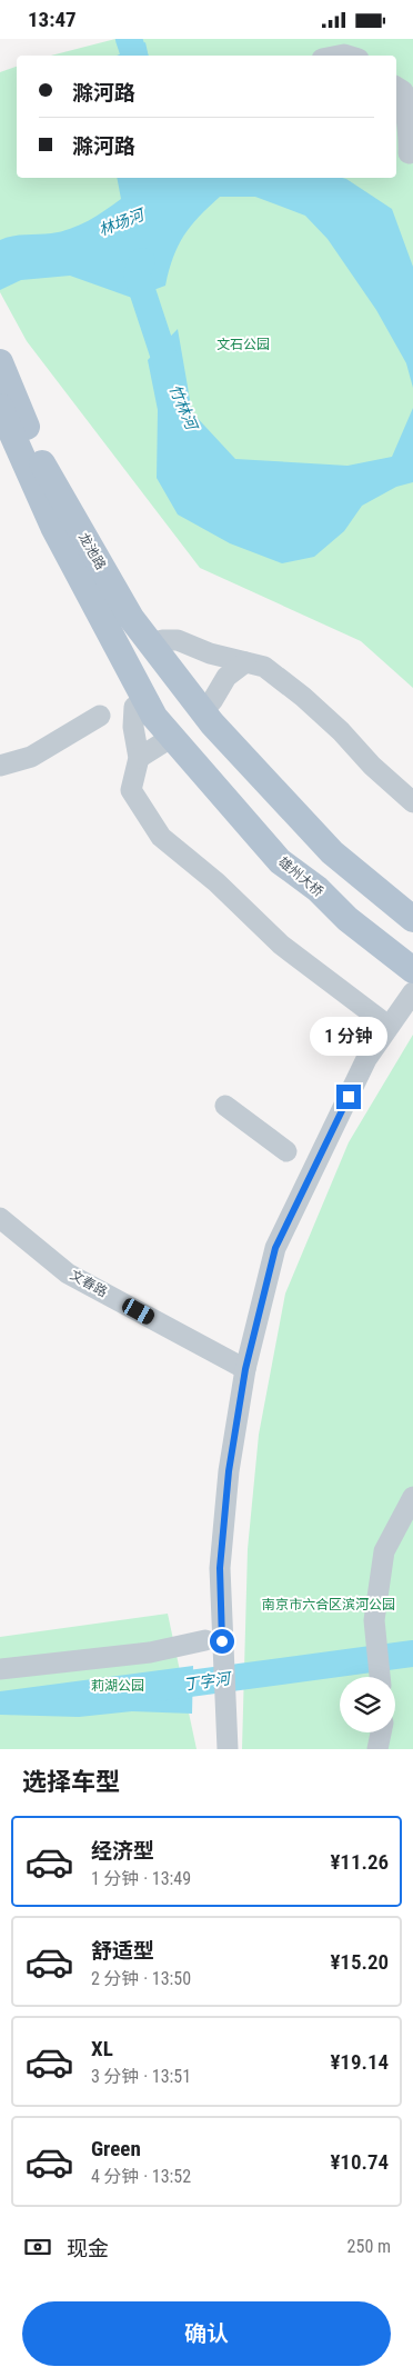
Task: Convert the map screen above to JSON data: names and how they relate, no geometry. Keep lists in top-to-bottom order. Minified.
{"streets":{"main road":["龙池路","雄州大桥"],"street":["文春路"]},"crossings":[["龙池路","雄州大桥"]],"water":["林场河","竹林河","丁字河"],"parks":["文石公园","南京市六合区滨河公园","莉湖公园"],"page":{"status":"13:47","banner":["滁河路","滁河路"],"bubble":"1 分钟","heading":"选择车型","list":[{"name":"经济型","note":"1 分钟 · 13:49","value":"¥11.26"},{"name":"舒适型","note":"2 分钟 · 13:50","value":"¥15.20"},{"name":"XL","note":"3 分钟 · 13:51","value":"¥19.14"},{"name":"Green","note":"4 分钟 · 13:52","value":"¥10.74"}],"pay":["现金","250 m"],"buttons":"确认"}}
